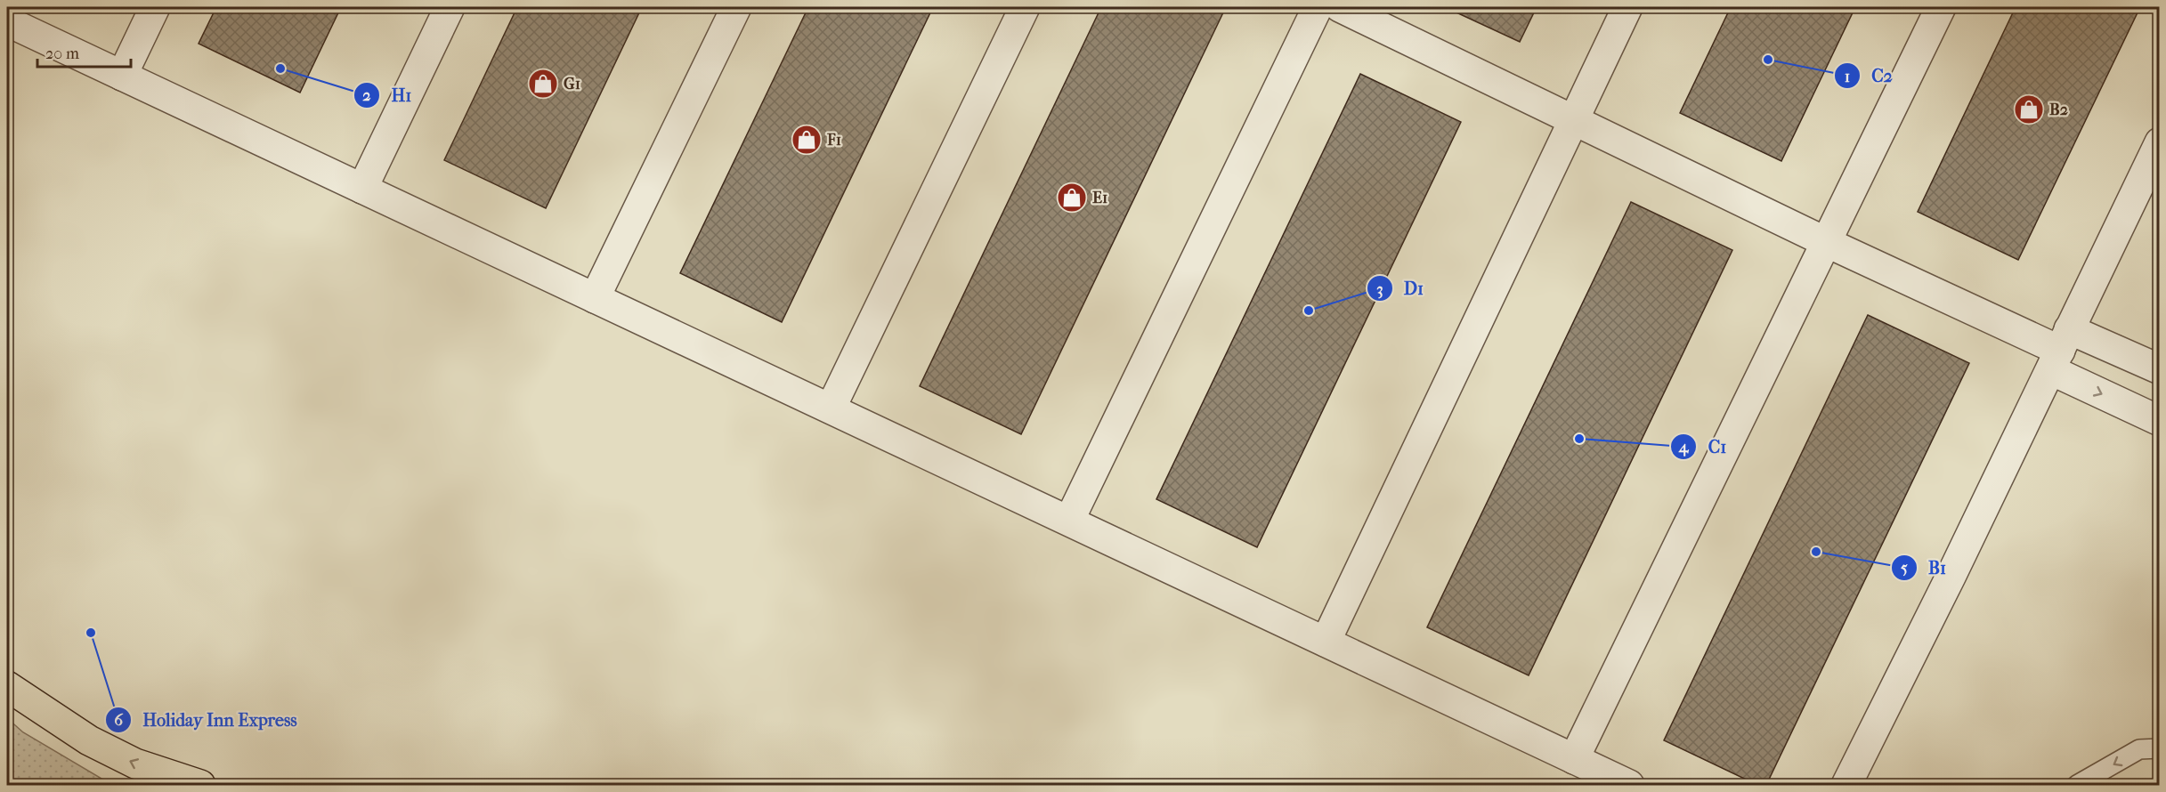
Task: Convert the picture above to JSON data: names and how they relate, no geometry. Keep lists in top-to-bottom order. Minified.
{"places":{"other":["C2","H1","D1","C1","B1","Holiday Inn Express"],"shop":["G1","B2","F1","E1"]},"scale_bar":"20 m"}
